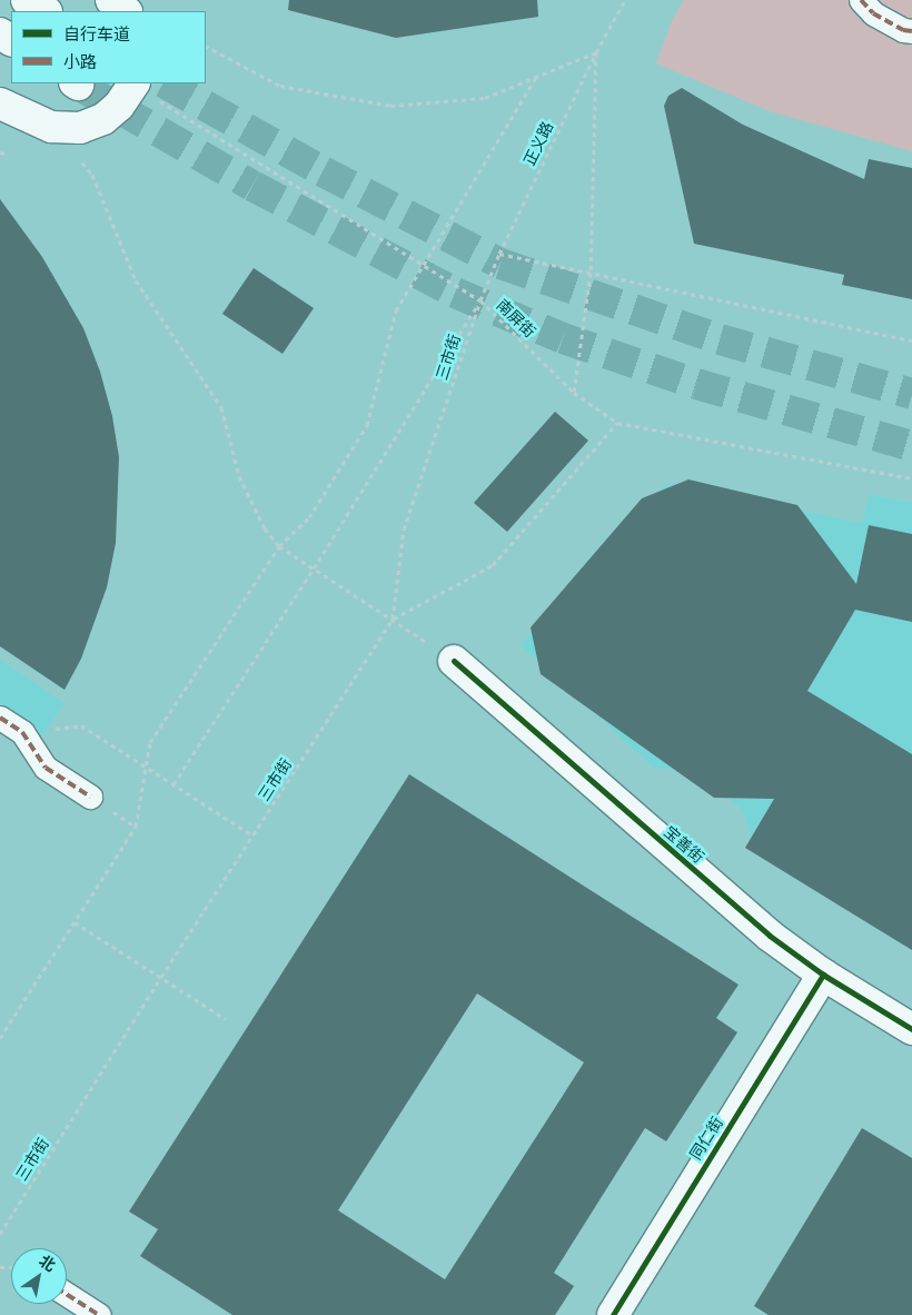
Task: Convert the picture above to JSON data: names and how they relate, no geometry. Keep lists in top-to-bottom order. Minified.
{"streets":{"street":["宝善街","同仁街"],"path":["正义路","南屏街","三市街"]},"crossings":[["正义路","南屏街"],["正义路","三市街"],["南屏街","三市街"],["宝善街","同仁街"]],"legend":["自行车道","小路"],"north":"top right"}
